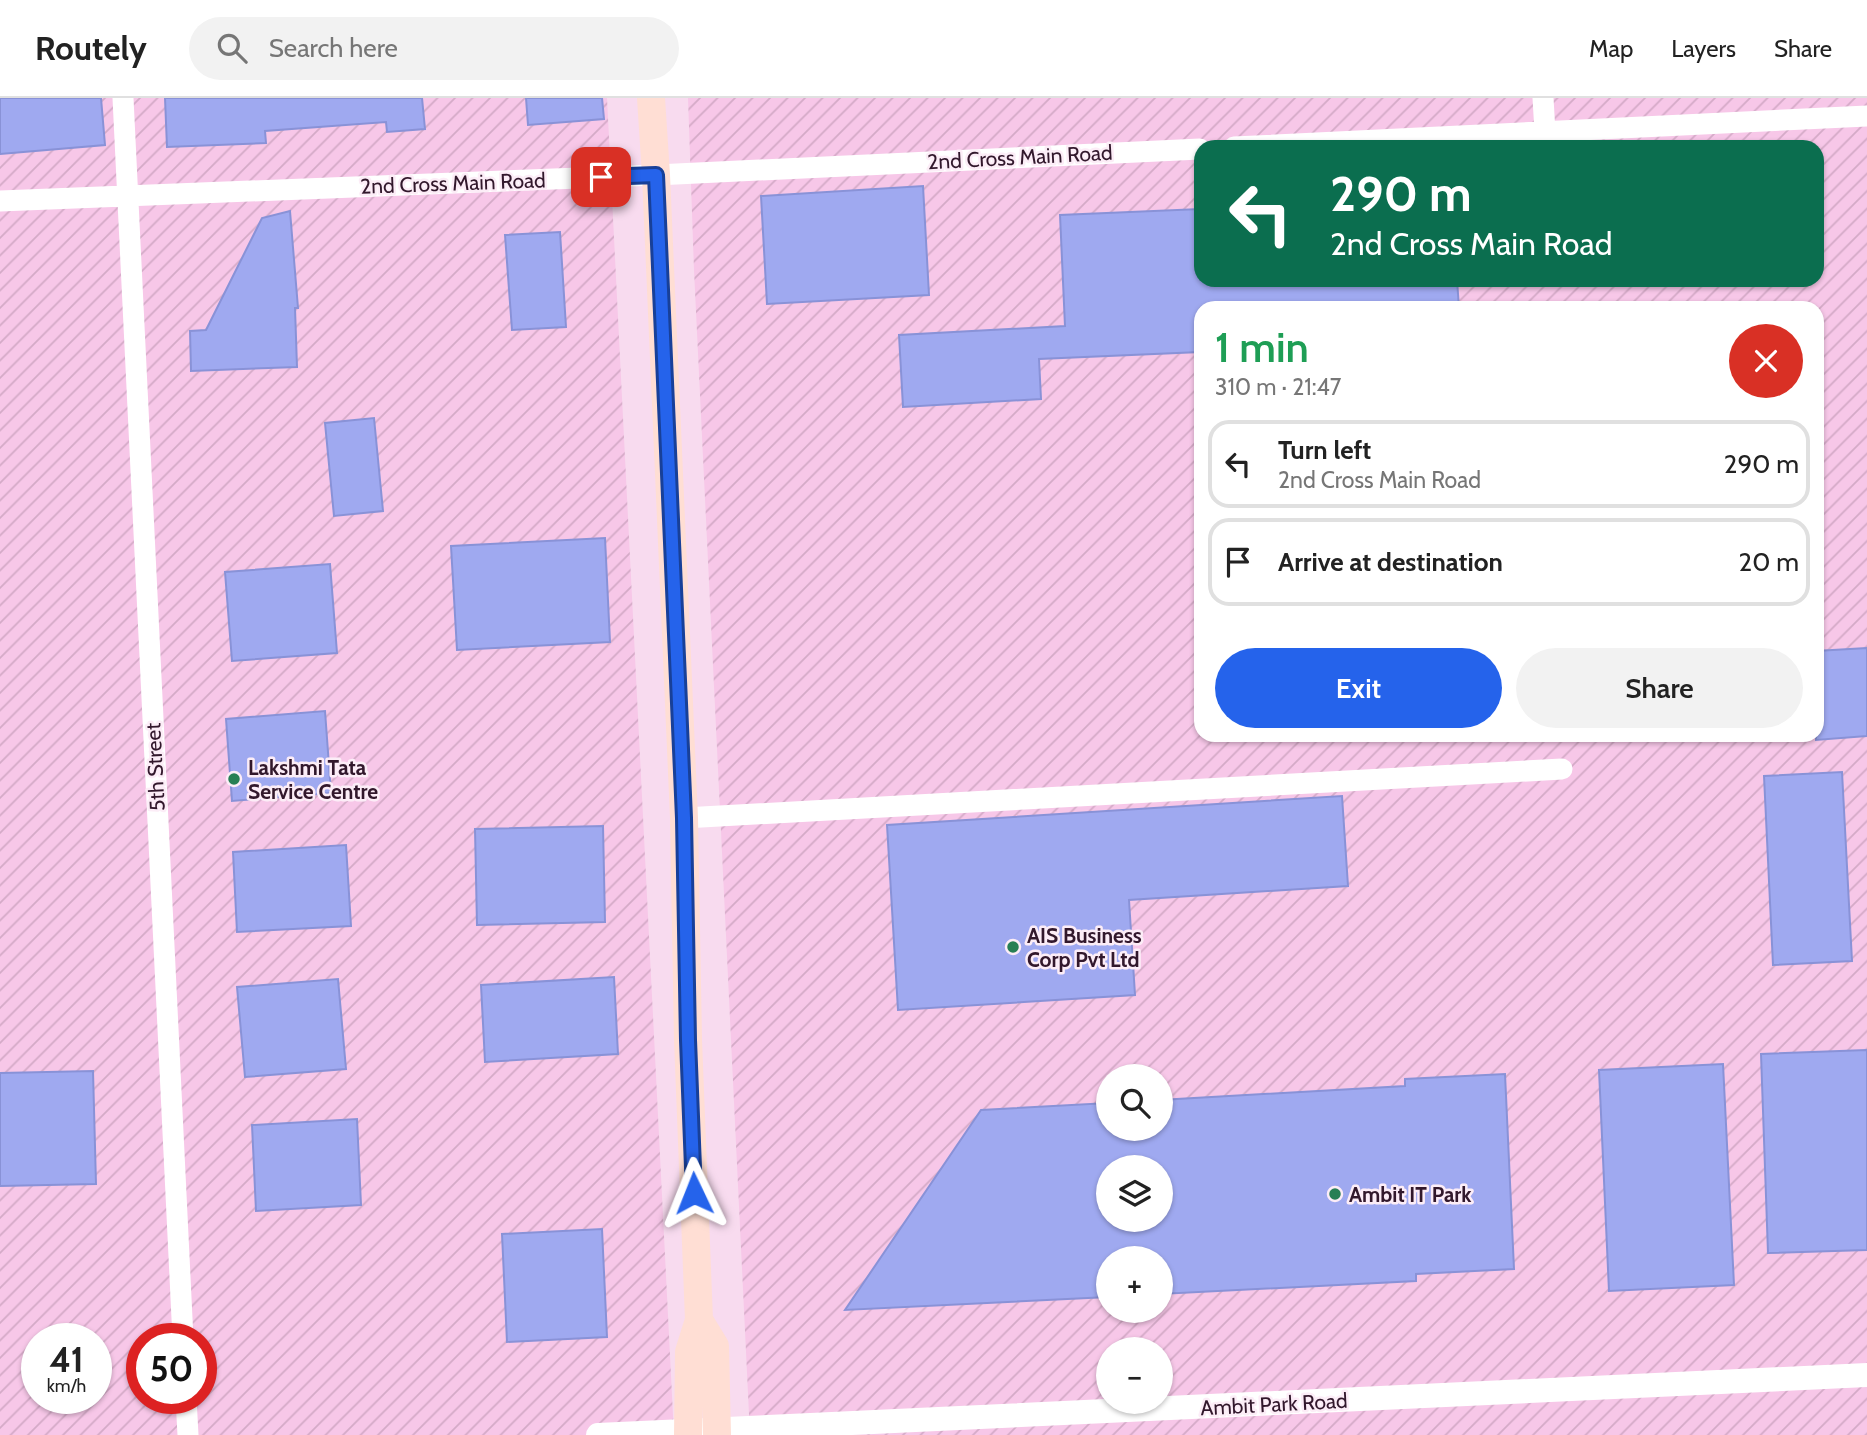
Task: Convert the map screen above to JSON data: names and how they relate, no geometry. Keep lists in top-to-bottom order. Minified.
{"streets":{"street":["2nd Cross Main Road","5th Street","Ambit Park Road"]},"crossings":[["2nd Cross Main Road","5th Street"]],"places":["Lakshmi Tata Service Centre","AIS Business Corp Pvt Ltd","Ambit IT Park"],"page":{"header":"Routely","search":"Search here","nav":["Map","Layers","Share"],"turn":["290 m","2nd Cross Main Road"],"heading":["1 min","310 m · 21:47"],"list":[{"name":"Turn left","note":"2nd Cross Main Road","value":"290 m"},{"name":"Arrive at destination","value":"20 m"}],"buttons":["Exit","Share"],"map_buttons":["+","−"],"speed":"41 km/h","limit":"50"}}
